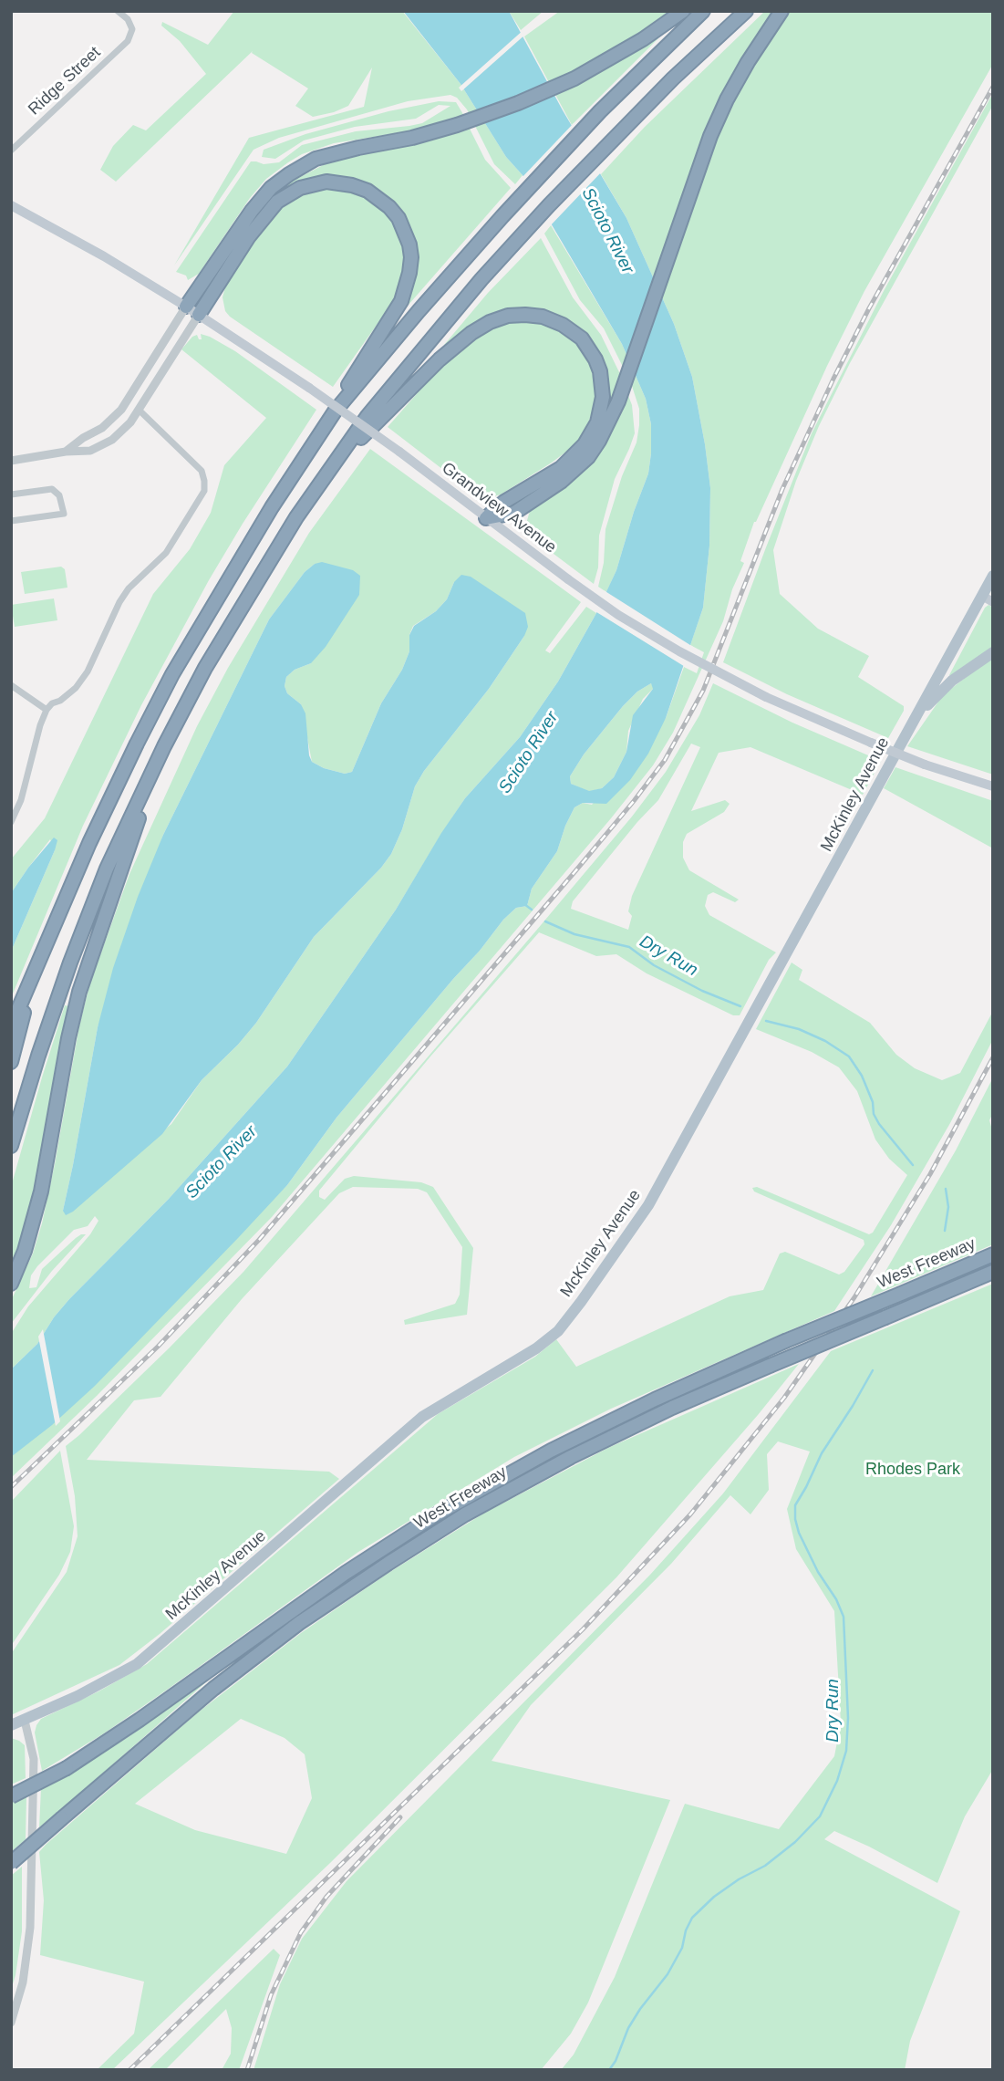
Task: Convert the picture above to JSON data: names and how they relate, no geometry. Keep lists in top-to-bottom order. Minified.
{"streets":{"highway":["West Freeway"],"main road":["Grandview Avenue","McKinley Avenue"],"street":["Ridge Street"]},"water":["Scioto River","Dry Run"],"parks":["Rhodes Park"]}
